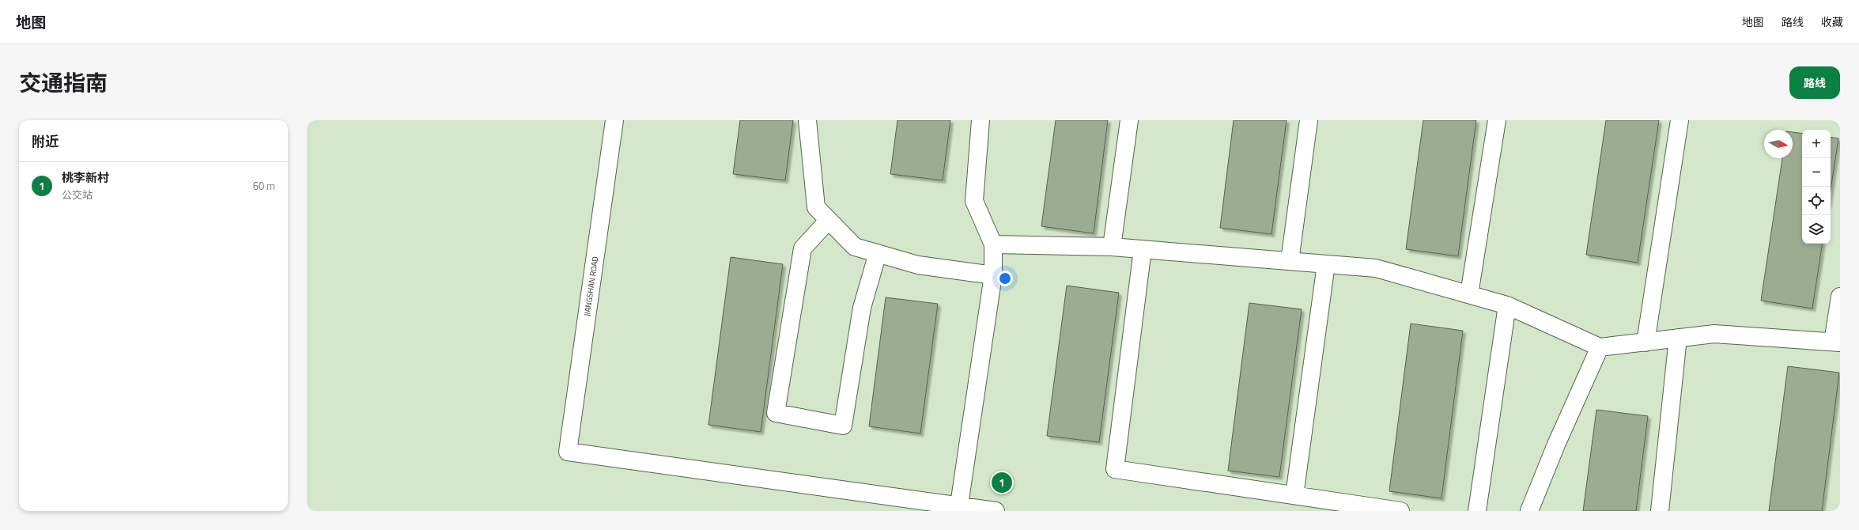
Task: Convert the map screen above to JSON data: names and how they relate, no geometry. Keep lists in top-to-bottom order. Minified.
{"streets":{"street":["JIANGSHAN ROAD"]},"north":"right","page":{"header":"地图","nav":["地图","路线","收藏"],"title":"交通指南","buttons":"路线","heading":"附近","map_buttons":["+","−"],"list":[{"mark":"1","name":"桃李新村","note":"公交站","value":"60 m"}],"pins":"1"}}
